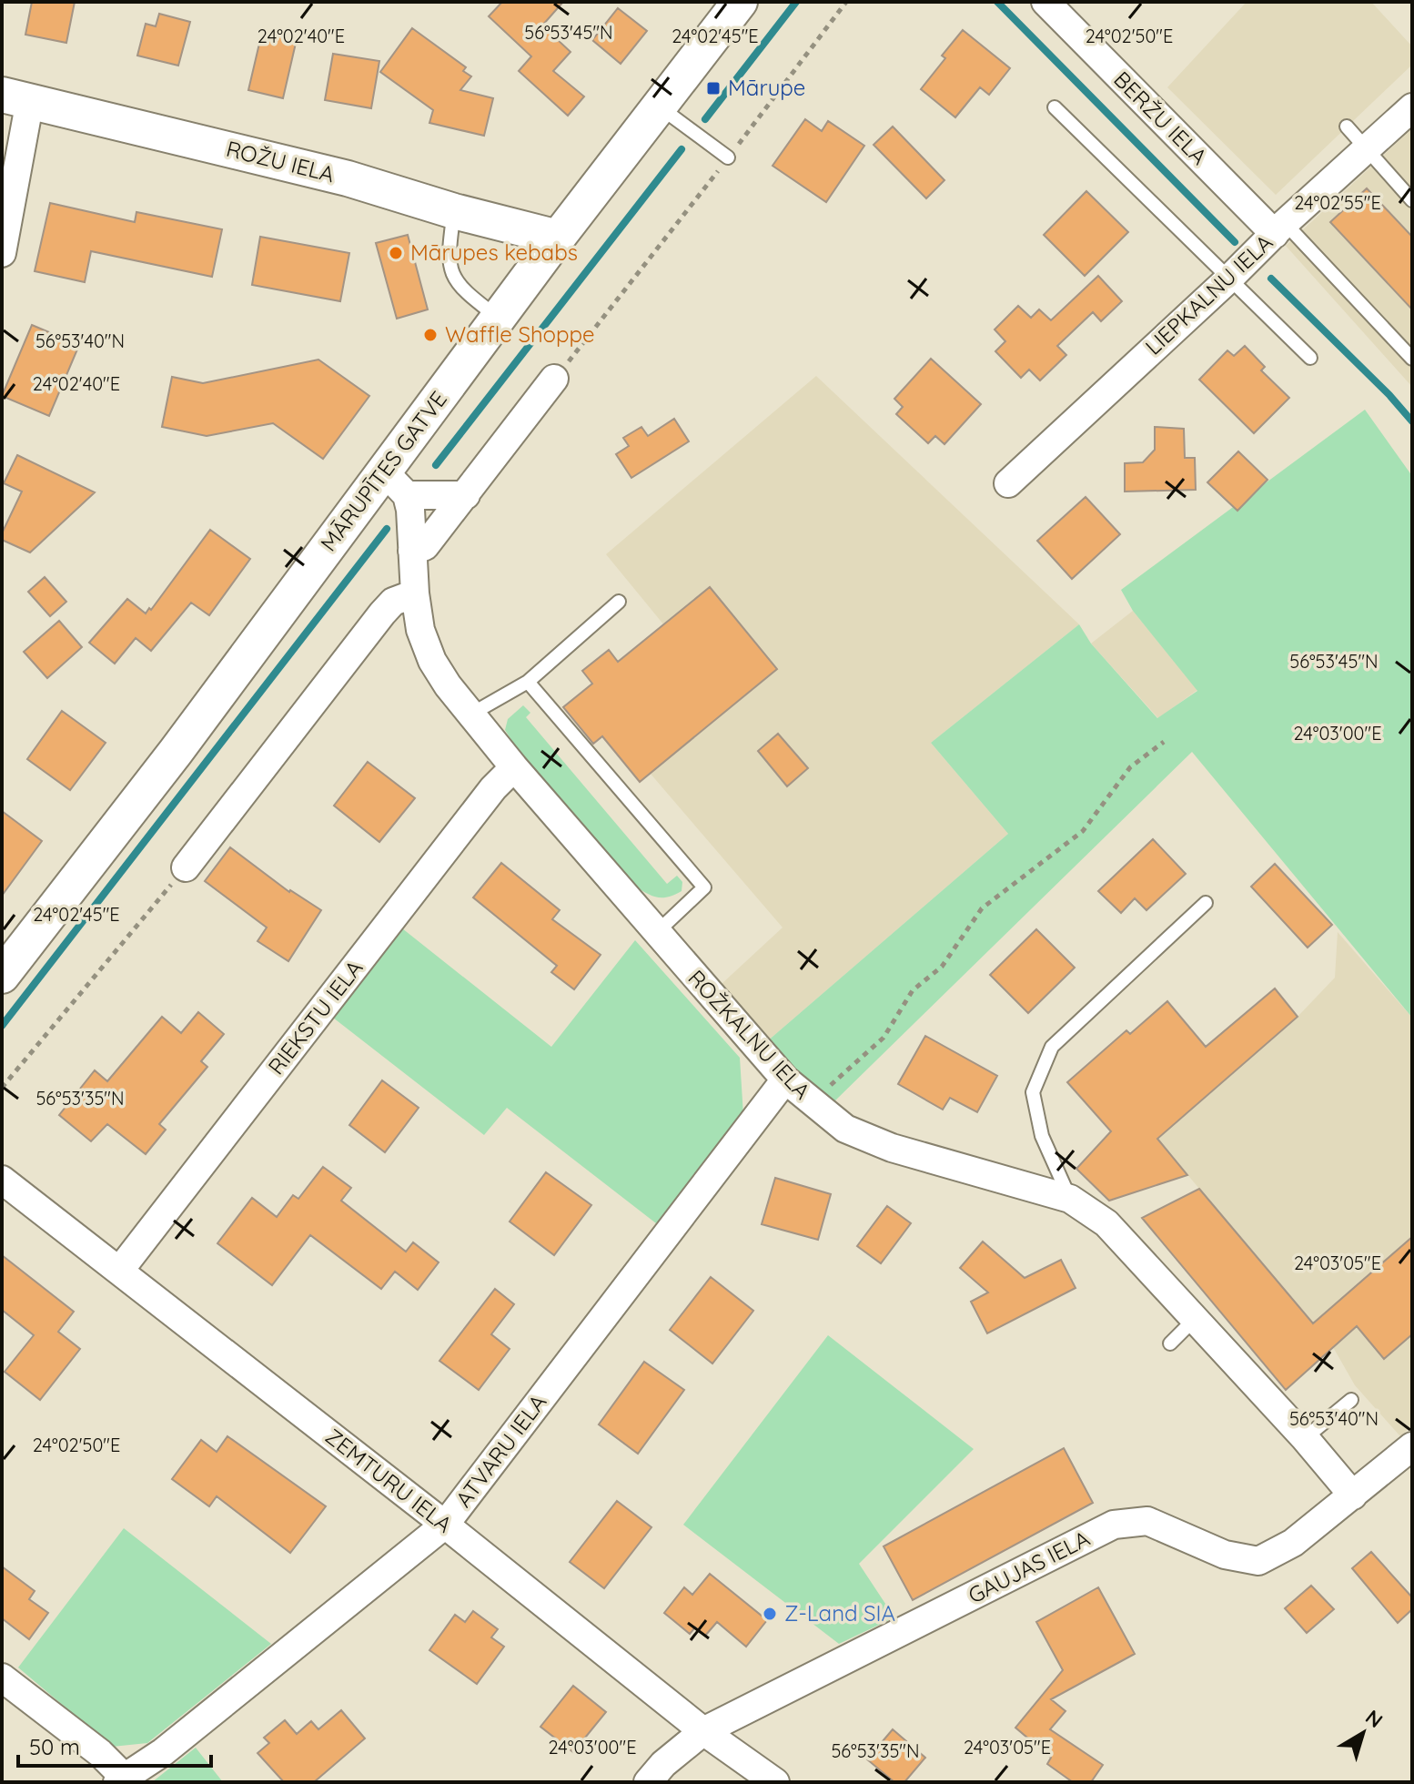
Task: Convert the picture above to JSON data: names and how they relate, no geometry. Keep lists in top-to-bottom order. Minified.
{"streets":{"street":["BERŽU IELA","ROŽU IELA","LIEPKALNU IELA","MĀRUPĪTES GATVE","RIEKSTU IELA","ROŽKALNU IELA","ATVARU IELA","ZEMTURU IELA","GAUJAS IELA"]},"crossings":[["BERŽU IELA","LIEPKALNU IELA"],["ROŽU IELA","MĀRUPĪTES GATVE"],["MĀRUPĪTES GATVE","ROŽKALNU IELA"],["RIEKSTU IELA","ROŽKALNU IELA"],["RIEKSTU IELA","ZEMTURU IELA"],["ROŽKALNU IELA","ATVARU IELA"],["ROŽKALNU IELA","GAUJAS IELA"],["ATVARU IELA","ZEMTURU IELA"],["ZEMTURU IELA","GAUJAS IELA"]],"places":{"transit":["Mārupe"],"other":["Mārupes kebabs","Waffle Shoppe","Z-Land SIA"]},"scale_bar":"50 m","north":"top right","coordinates":["56°53'45\"N","24°02'40\"E","24°02'45\"E","24°02'50\"E","24°02'55\"E","56°53'40\"N","24°03'00\"E","56°53'35\"N","24°03'05\"E"]}
